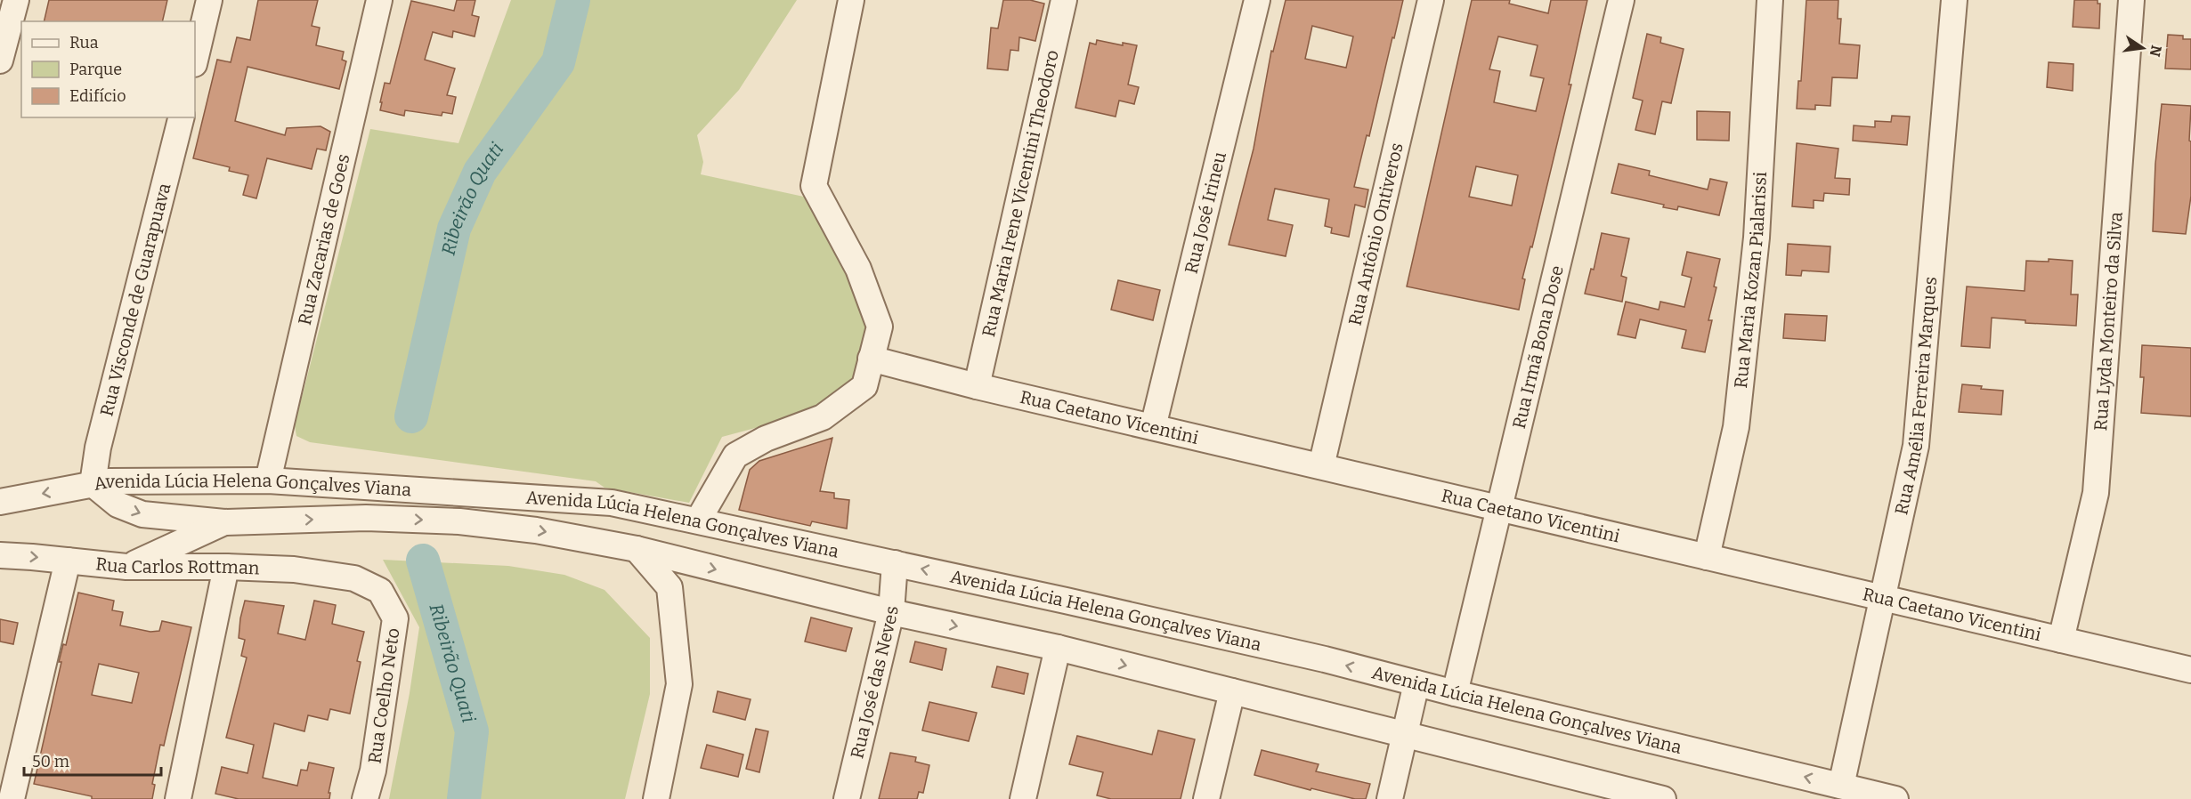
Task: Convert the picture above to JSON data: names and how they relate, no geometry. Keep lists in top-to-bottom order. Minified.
{"streets":{"street":["Rua Maria Irene Vicentini Theodoro","Rua José Irineu","Rua Antônio Ontiveros","Rua Zacarias de Goes","Rua Maria Kozan Pialarissi","Rua Visconde de Guarapuava","Rua Lyda Monteiro da Silva","Rua Irmã Bona Dose","Rua Amélia Ferreira Marques","Rua Caetano Vicentini","Avenida Lúcia Helena Gonçalves Viana","Rua Carlos Rottman","Rua José das Neves","Rua Coelho Neto"]},"crossings":[["Rua Maria Irene Vicentini Theodoro","Rua Caetano Vicentini"],["Rua José Irineu","Rua Caetano Vicentini"],["Rua Antônio Ontiveros","Rua Caetano Vicentini"],["Rua Zacarias de Goes","Avenida Lúcia Helena Gonçalves Viana"],["Rua Maria Kozan Pialarissi","Rua Caetano Vicentini"],["Rua Visconde de Guarapuava","Avenida Lúcia Helena Gonçalves Viana"],["Rua Lyda Monteiro da Silva","Rua Caetano Vicentini"],["Rua Irmã Bona Dose","Rua Caetano Vicentini"],["Rua Irmã Bona Dose","Avenida Lúcia Helena Gonçalves Viana"],["Rua Amélia Ferreira Marques","Rua Caetano Vicentini"],["Rua Amélia Ferreira Marques","Avenida Lúcia Helena Gonçalves Viana"],["Avenida Lúcia Helena Gonçalves Viana","Rua José das Neves"],["Rua Carlos Rottman","Rua Coelho Neto"]],"water":["Ribeirão Quati"],"legend":["Rua","Parque","Edifício"],"scale_bar":"50 m","north":"right"}
